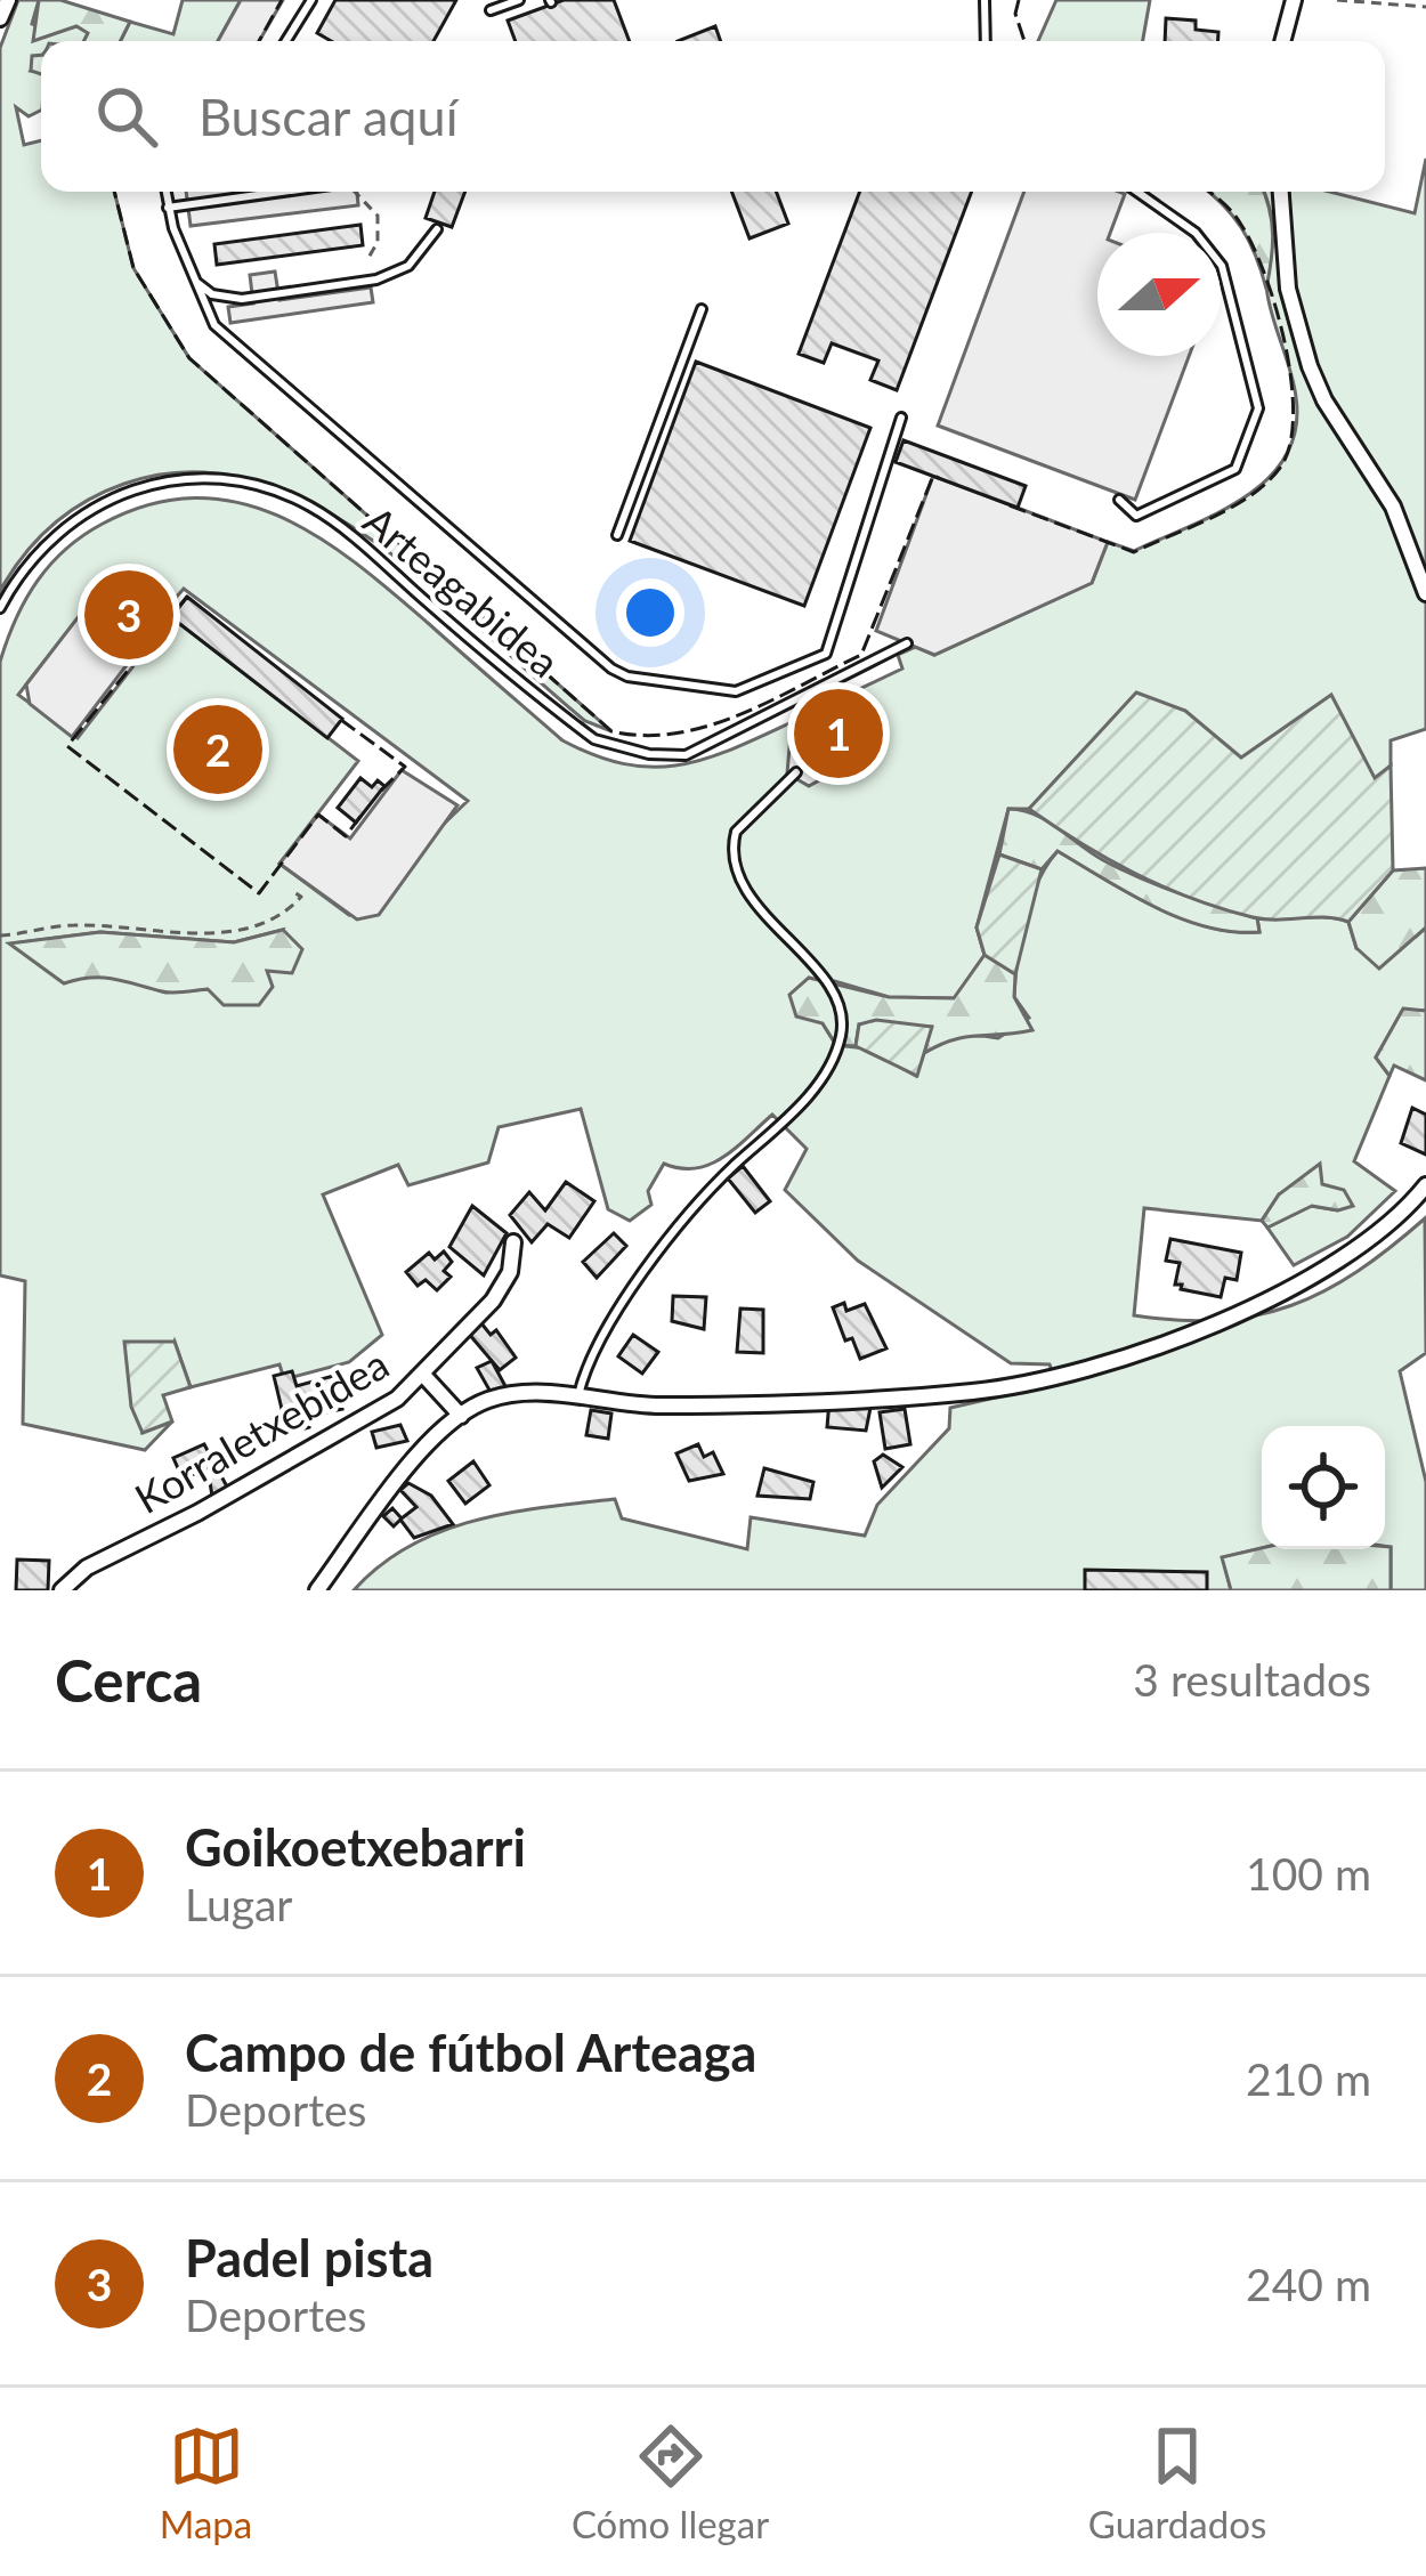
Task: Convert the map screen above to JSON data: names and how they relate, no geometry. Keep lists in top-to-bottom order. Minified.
{"streets":{"street":["Korraletxebidea"],"lane":["Arteagabidea"]},"north":"right","page":{"search":"Buscar aquí","pins":["3","1","2"],"heading":["Cerca","3 resultados"],"list":[{"mark":"1","name":"Goikoetxebarri","note":"Lugar","value":"100 m"},{"mark":"2","name":"Campo de fútbol Arteaga","note":"Deportes","value":"210 m"},{"mark":"3","name":"Padel pista","note":"Deportes","value":"240 m"}],"nav":["Mapa","Cómo llegar","Guardados"]}}
